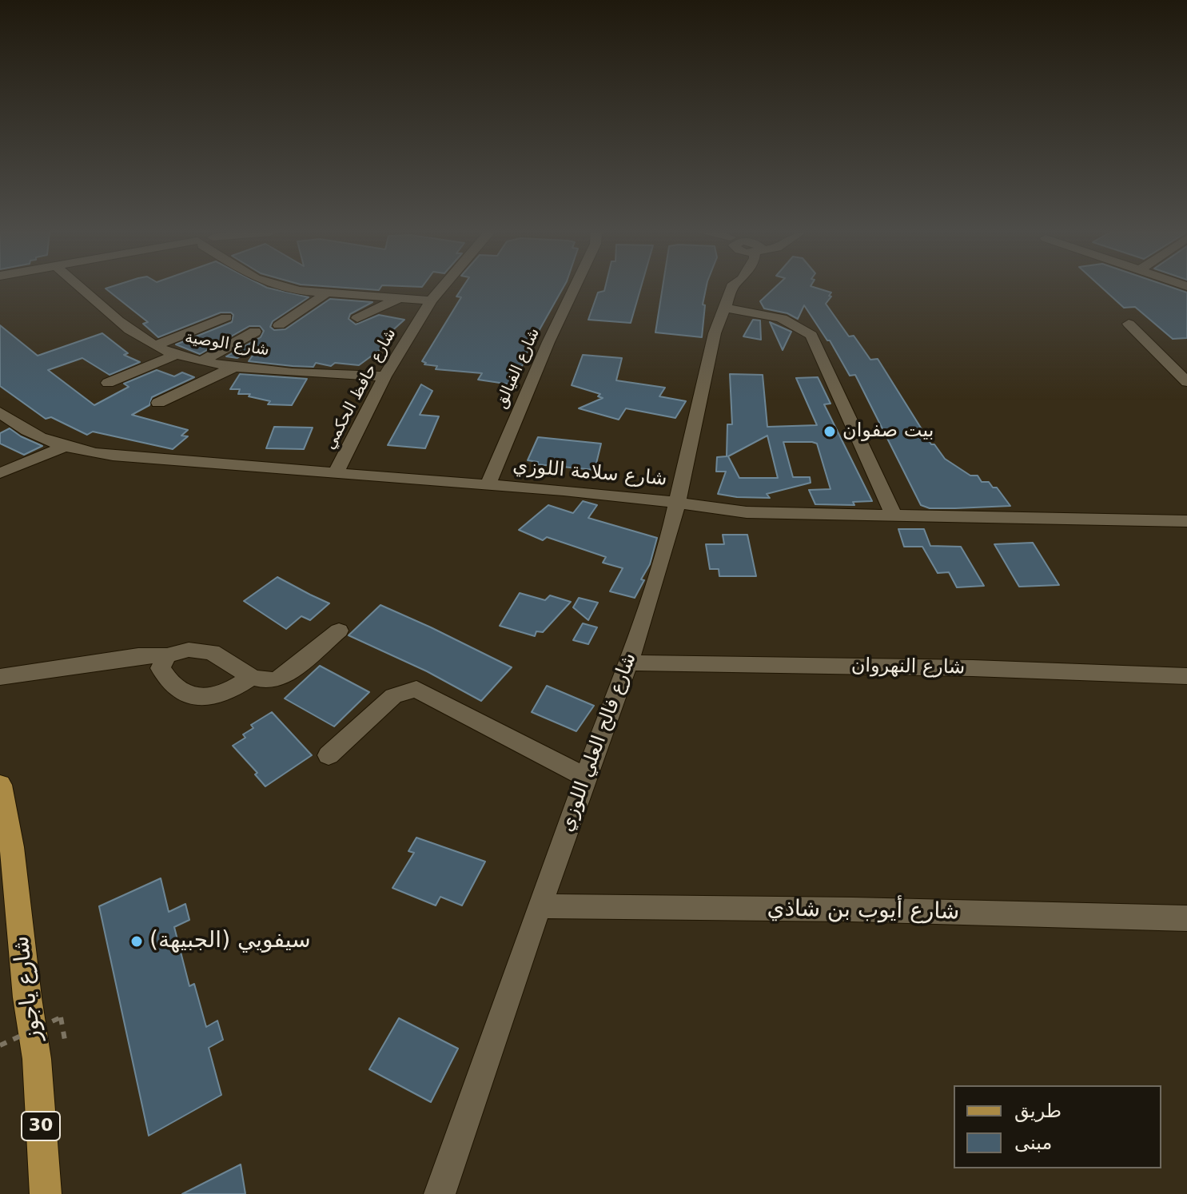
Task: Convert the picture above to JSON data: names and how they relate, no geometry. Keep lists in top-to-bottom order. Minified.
{"streets":{"main road":["شارع ياجوز","30"],"street":["شارع الوصية","شارع الفيالق","شارع حافظ الحكمي","شارع سلامة اللوزي","شارع النهروان","شارع فالح العلي اللوزي","شارع أيوب بن شاذي"]},"crossings":[["شارع الوصية","شارع حافظ الحكمي"],["شارع الفيالق","شارع سلامة اللوزي"],["شارع حافظ الحكمي","شارع سلامة اللوزي"],["شارع سلامة اللوزي","شارع فالح العلي اللوزي"],["شارع النهروان","شارع فالح العلي اللوزي"],["شارع فالح العلي اللوزي","شارع أيوب بن شاذي"]],"places":["بيت صفوان","سيفويي (الجبيهة)"],"legend":["طريق","مبنى"]}
